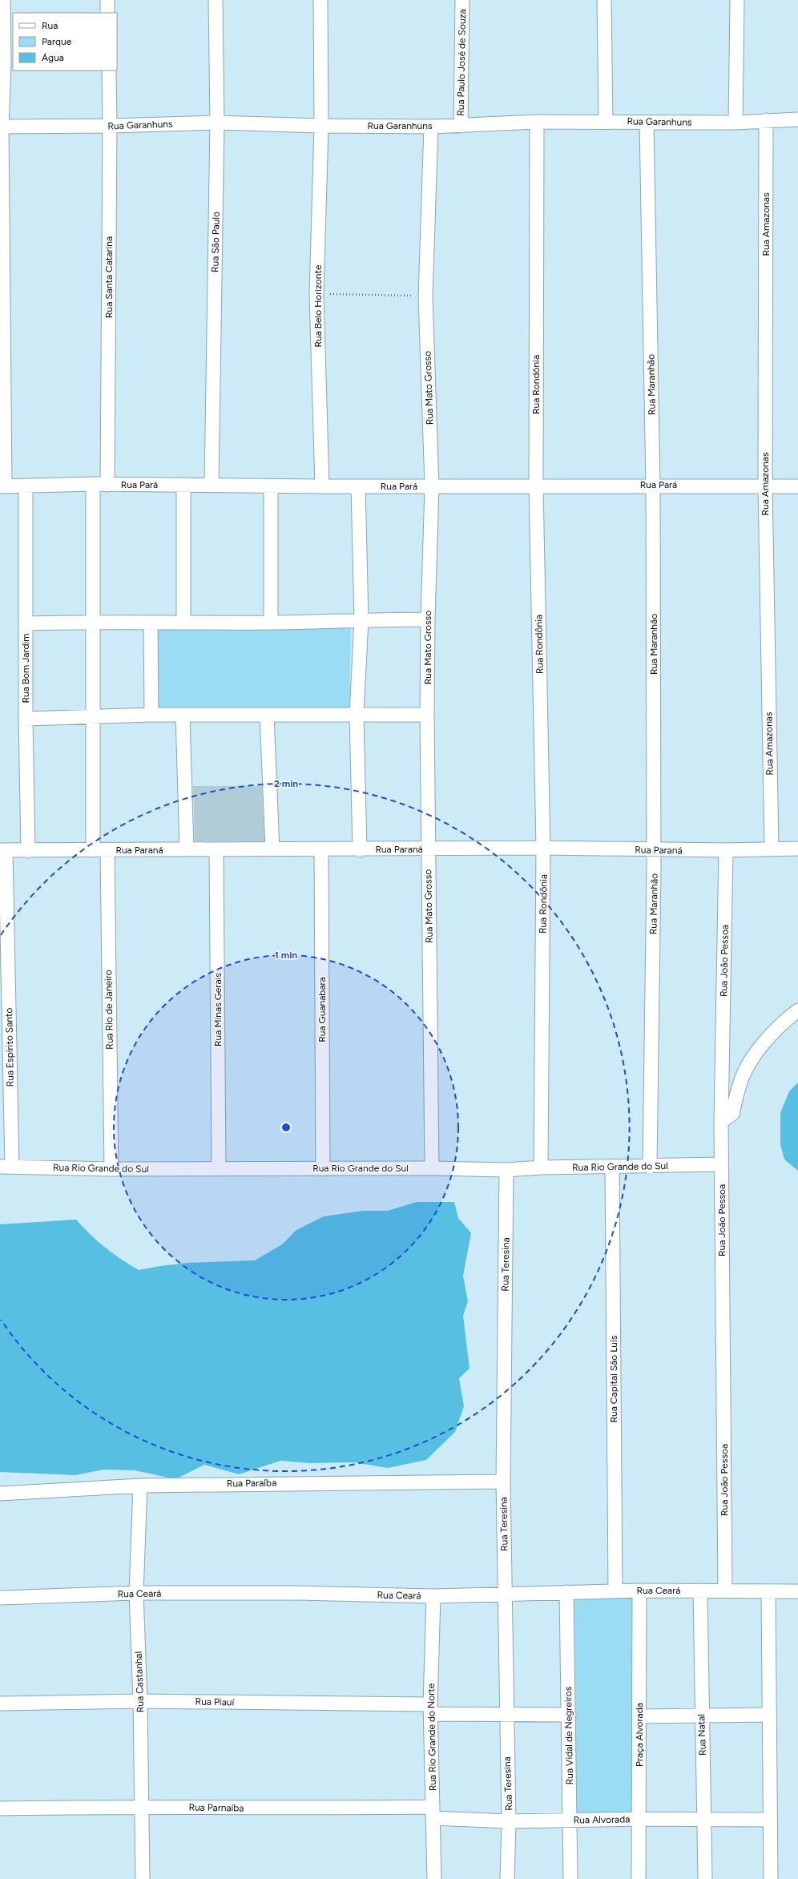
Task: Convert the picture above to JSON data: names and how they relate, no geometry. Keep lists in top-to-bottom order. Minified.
{"streets":{"street":["Rua Paulo José de Souza","Rua Garanhuns","Rua Amazonas","Rua São Paulo","Rua Santa Catarina","Rua Belo Horizonte","Rua Rondônia","Rua Maranhão","Rua Mato Grosso","Rua Pará","Rua Bom Jardim","Rua Paraná","Rua João Pessoa","Rua Rio de Janeiro","Rua Minas Gerais","Rua Guanabara","Rua Espírito Santo","Rua Rio Grande do Sul","Rua Teresina","Rua Capital São Luís","Rua Paraíba","Rua Ceará","Rua Castanhal","Rua Piauí","Praça Alvorada","Rua Natal","Rua Vidal de Negreiros","Rua Rio Grande do Norte","Rua Parnaíba","Rua Alvorada"]},"crossings":[["Rua Paulo José de Souza","Rua Garanhuns"],["Rua Garanhuns","Rua Amazonas"],["Rua Garanhuns","Rua São Paulo"],["Rua Garanhuns","Rua Santa Catarina"],["Rua Garanhuns","Rua Belo Horizonte"],["Rua Garanhuns","Rua Rondônia"],["Rua Garanhuns","Rua Maranhão"],["Rua Garanhuns","Rua Mato Grosso"],["Rua Amazonas","Rua Pará"],["Rua Amazonas","Rua Paraná"],["Rua São Paulo","Rua Pará"],["Rua Santa Catarina","Rua Pará"],["Rua Belo Horizonte","Rua Pará"],["Rua Rondônia","Rua Pará"],["Rua Rondônia","Rua Paraná"],["Rua Rondônia","Rua Rio Grande do Sul"],["Rua Maranhão","Rua Pará"],["Rua Maranhão","Rua Paraná"],["Rua Maranhão","Rua Rio Grande do Sul"],["Rua Mato Grosso","Rua Pará"],["Rua Mato Grosso","Rua Paraná"],["Rua Mato Grosso","Rua Rio Grande do Sul"],["Rua Pará","Rua Bom Jardim"],["Rua Bom Jardim","Rua Paraná"],["Rua Paraná","Rua João Pessoa"],["Rua Paraná","Rua Rio de Janeiro"],["Rua Paraná","Rua Minas Gerais"],["Rua Paraná","Rua Guanabara"],["Rua Paraná","Rua Espírito Santo"],["Rua João Pessoa","Rua Rio Grande do Sul"],["Rua João Pessoa","Rua Ceará"],["Rua Rio de Janeiro","Rua Rio Grande do Sul"],["Rua Minas Gerais","Rua Rio Grande do Sul"],["Rua Guanabara","Rua Rio Grande do Sul"],["Rua Espírito Santo","Rua Rio Grande do Sul"],["Rua Rio Grande do Sul","Rua Teresina"],["Rua Rio Grande do Sul","Rua Capital São Luís"],["Rua Teresina","Rua Paraíba"],["Rua Teresina","Rua Ceará"],["Rua Teresina","Rua Piauí"],["Rua Teresina","Rua Alvorada"],["Rua Capital São Luís","Rua Ceará"],["Rua Paraíba","Rua Castanhal"],["Rua Ceará","Rua Castanhal"],["Rua Ceará","Praça Alvorada"],["Rua Ceará","Rua Natal"],["Rua Ceará","Rua Vidal de Negreiros"],["Rua Ceará","Rua Rio Grande do Norte"],["Rua Castanhal","Rua Piauí"],["Rua Castanhal","Rua Parnaíba"],["Rua Piauí","Rua Vidal de Negreiros"],["Rua Piauí","Rua Rio Grande do Norte"],["Praça Alvorada","Rua Alvorada"],["Rua Natal","Rua Alvorada"],["Rua Vidal de Negreiros","Rua Alvorada"],["Rua Rio Grande do Norte","Rua Parnaíba"],["Rua Rio Grande do Norte","Rua Alvorada"],["Rua Parnaíba","Rua Alvorada"]],"legend":["Rua","Parque","Água"],"rings":["2 min","1 min"]}
